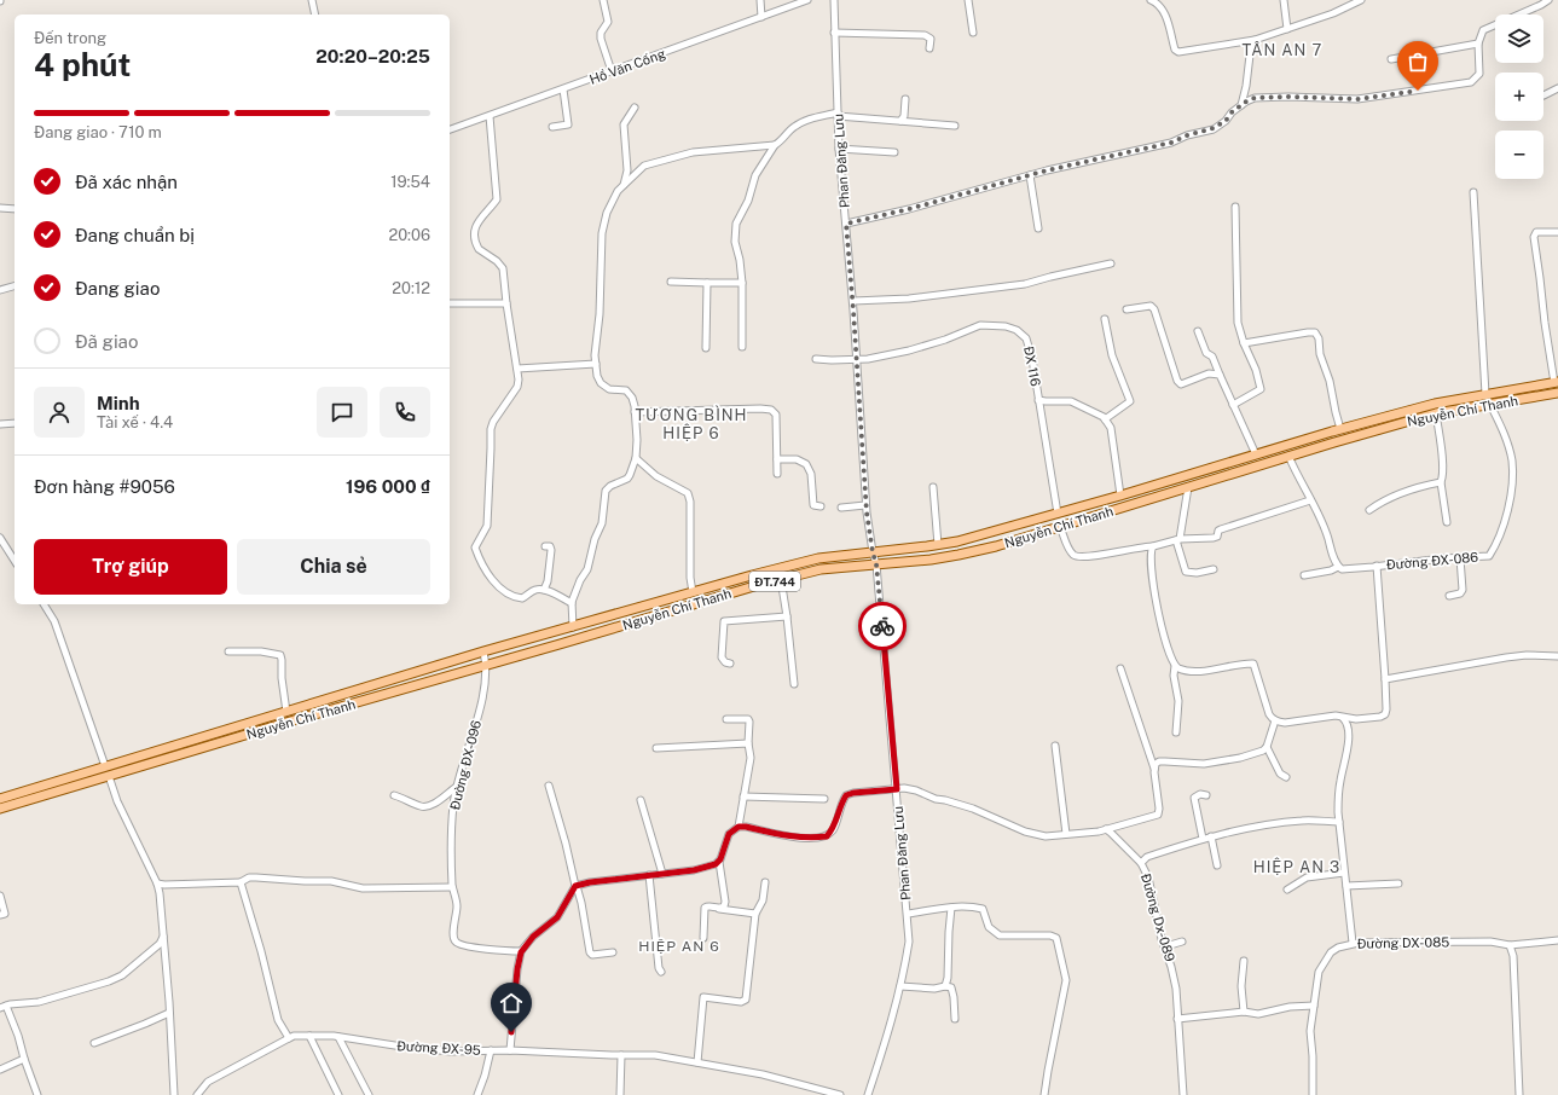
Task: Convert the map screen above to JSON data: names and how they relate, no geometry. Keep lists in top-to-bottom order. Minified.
{"streets":{"main road":["Nguyễn Chí Thanh","ĐT.744"],"street":["Hồ Văn Cống","Phan Đăng Lưu","ĐX 116","Đường ĐX-086","Đường ĐX-096","Đường Dx-089","Đường DX-085","Đường ĐX-95"]},"crossings":[["Phan Đăng Lưu","ĐX 116"],["Phan Đăng Lưu","Nguyễn Chí Thanh"],["ĐX 116","Nguyễn Chí Thanh"],["Nguyễn Chí Thanh","Đường ĐX-086"],["Nguyễn Chí Thanh","Đường ĐX-096"]],"districts":["TÂN AN 7","TƯƠNG BÌNH HIỆP 6","HIỆP AN 3","HIỆP AN 6"],"page":{"map_buttons":["+","−"],"heading":["4 phút","Đến trong","20:20–20:25"],"panel":["Minh","Tài xế · 4.4","Đơn hàng #9056","196 000 ₫"],"bar":"Đang giao · 710 m","list":[["Đã xác nhận","19:54"],["Đang chuẩn bị","20:06"],["Đang giao","20:12"],"Đã giao"],"buttons":["Trợ giúp","Chia sẻ"]}}
